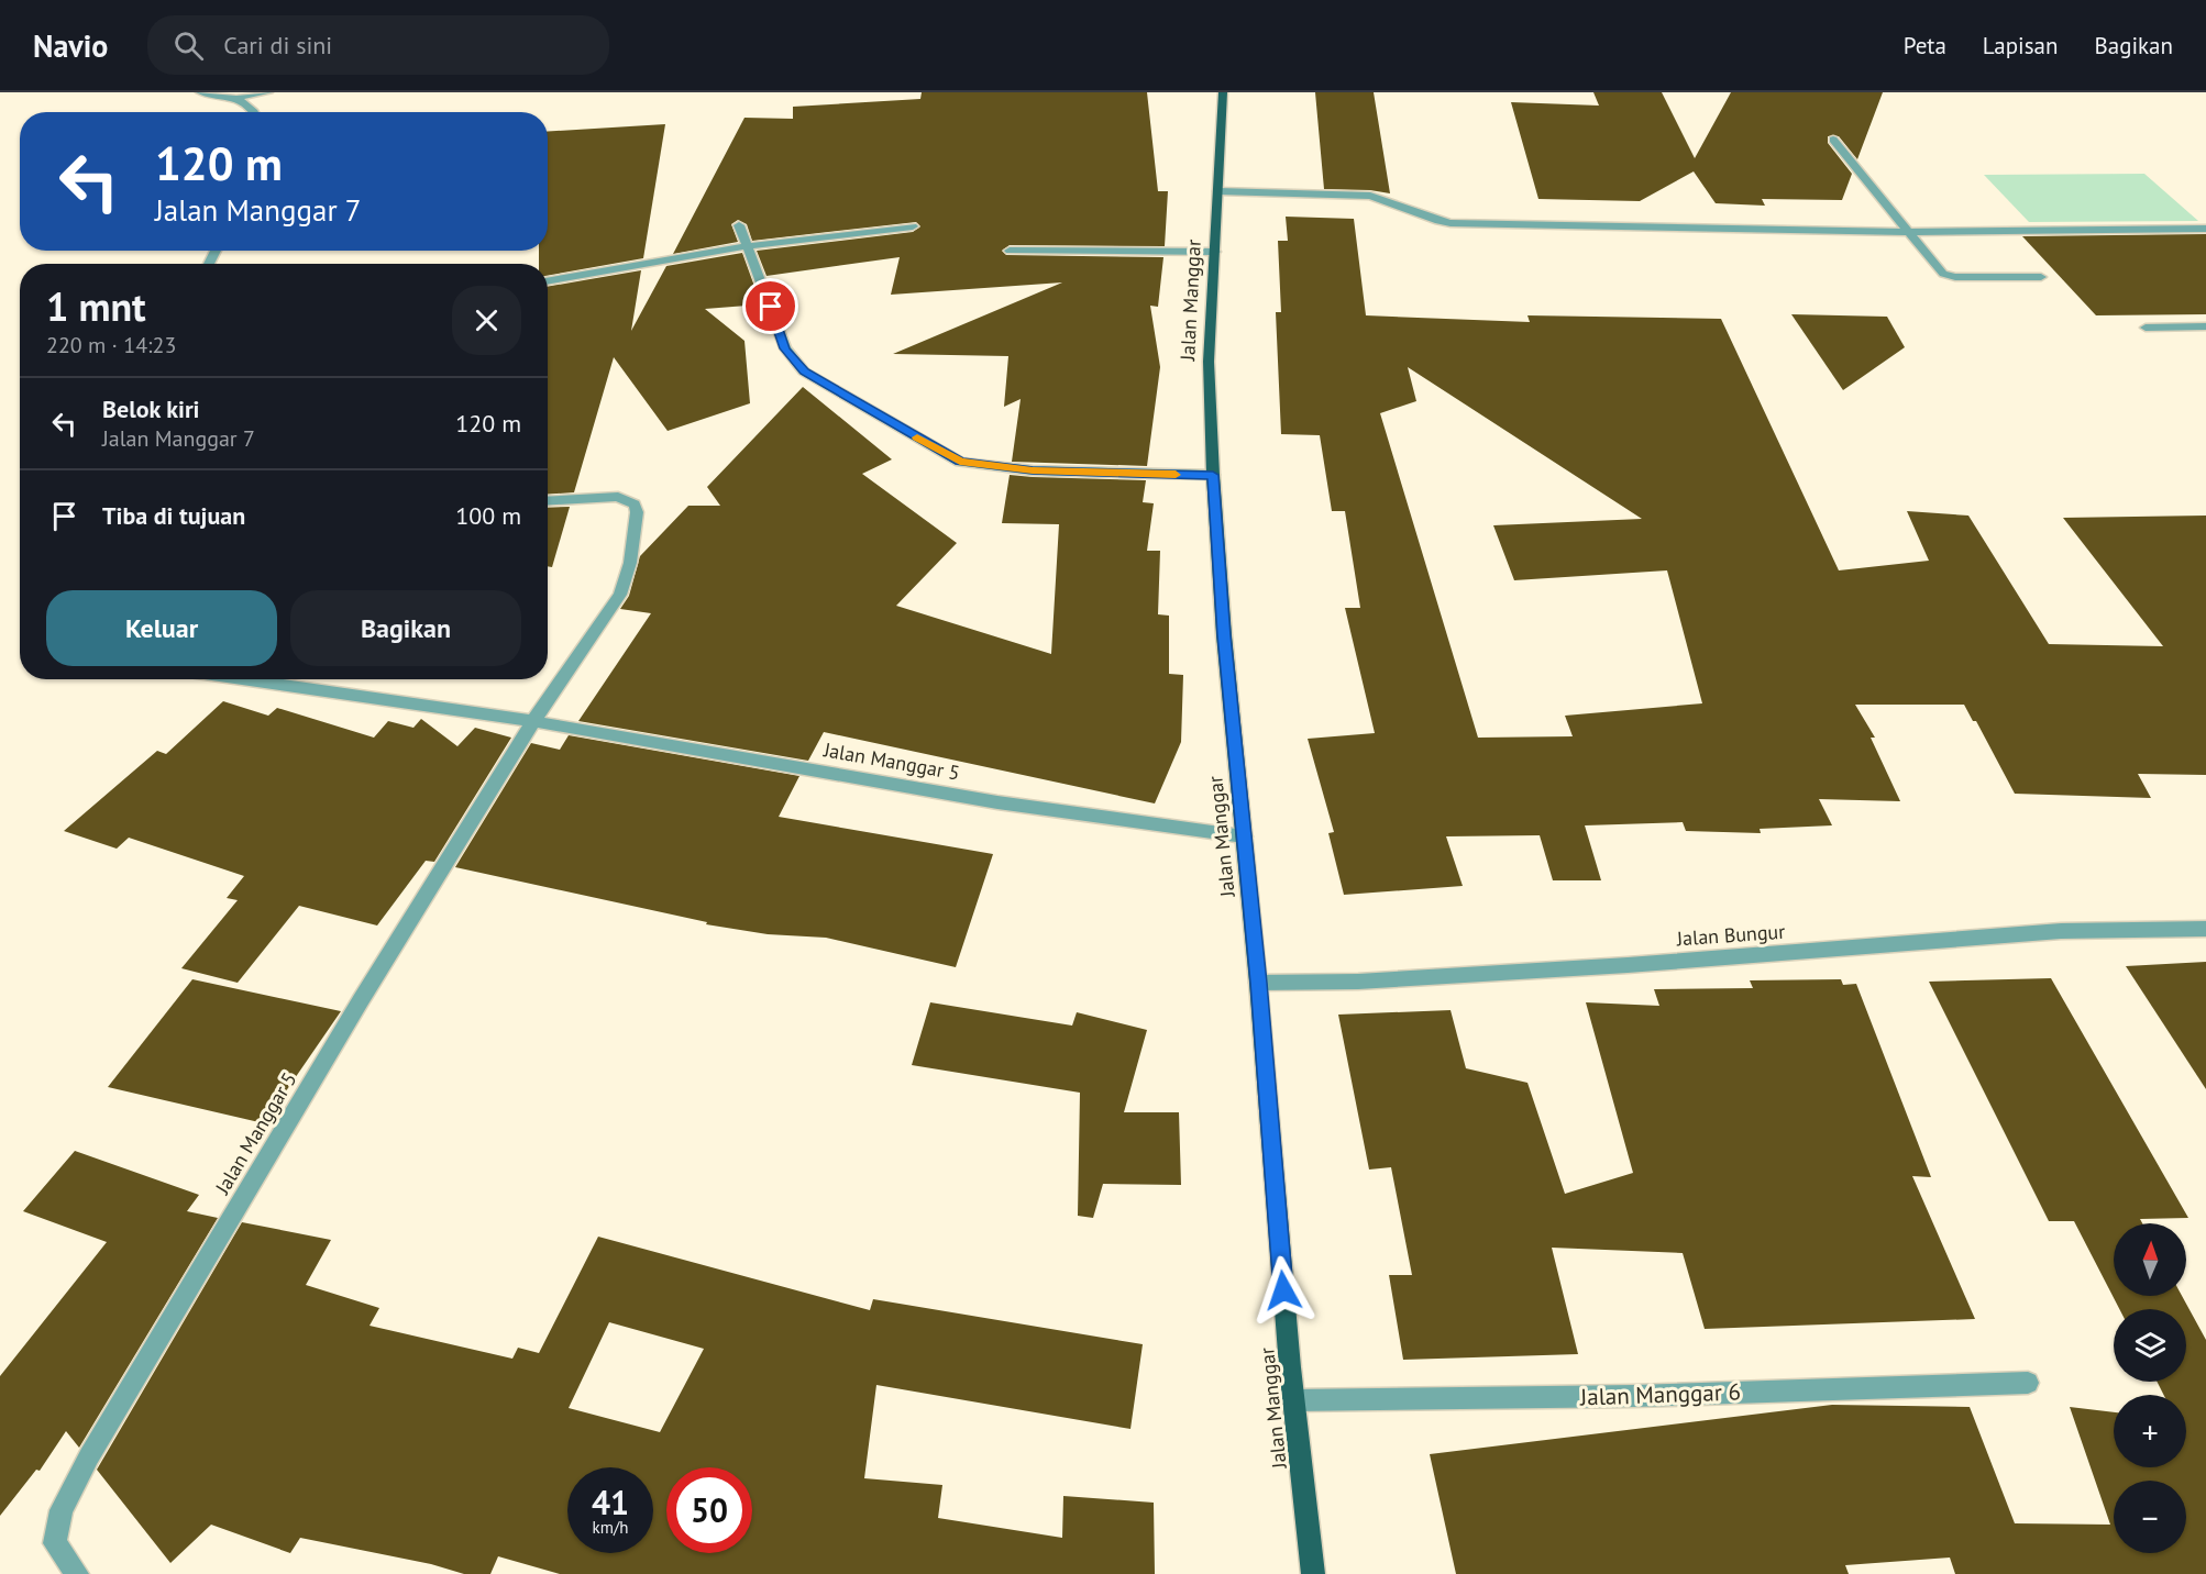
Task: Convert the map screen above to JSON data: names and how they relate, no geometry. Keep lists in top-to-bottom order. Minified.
{"streets":{"main road":["Jalan Manggar"],"street":["Jalan Manggar 5","Jalan Bungur","Jalan Manggar 6"]},"crossings":[["Jalan Manggar","Jalan Manggar 5"],["Jalan Manggar","Jalan Bungur"],["Jalan Manggar","Jalan Manggar 6"]],"north":"top","page":{"header":"Navio","search":"Cari di sini","nav":["Peta","Lapisan","Bagikan"],"turn":["120 m","Jalan Manggar 7"],"heading":["1 mnt","220 m · 14:23"],"list":[{"name":"Belok kiri","note":"Jalan Manggar 7","value":"120 m"},{"name":"Tiba di tujuan","value":"100 m"}],"buttons":["Keluar","Bagikan"],"map_buttons":["+","−"],"speed":"41 km/h","limit":"50"}}
